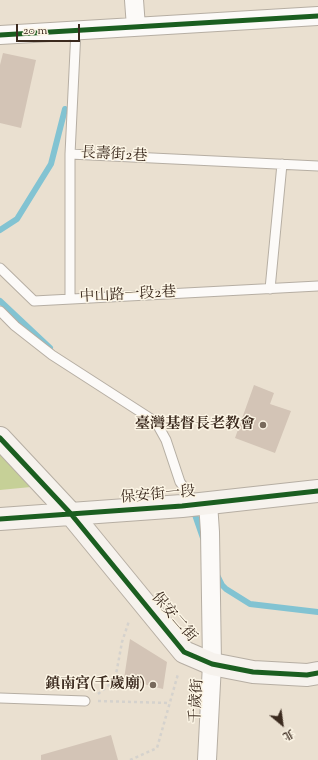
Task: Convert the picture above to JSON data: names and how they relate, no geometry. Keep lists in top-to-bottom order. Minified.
{"streets":{"street":["保安街一段","保安二街","千歲街"],"lane":["長壽街2巷","中山路一段2巷"]},"crossings":[["保安街一段","保安二街"],["保安街一段","千歲街"],["保安二街","千歲街"]],"places":["臺灣基督長老教會","鎮南宮(千歲廟)"],"scale_bar":"20 m","north":"bottom right"}
